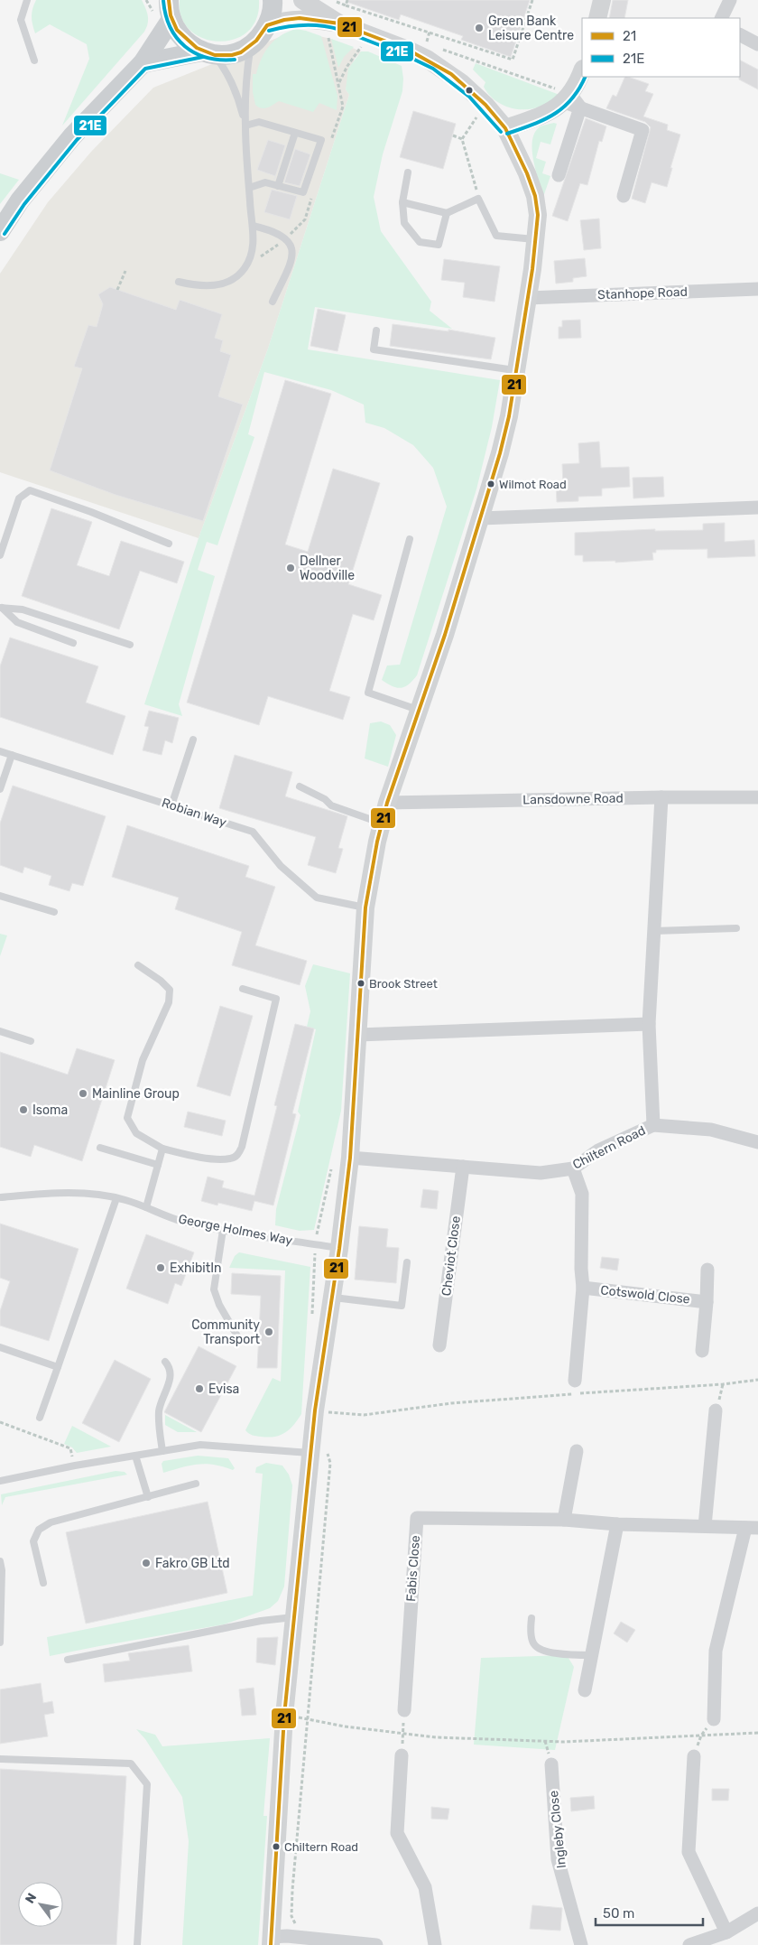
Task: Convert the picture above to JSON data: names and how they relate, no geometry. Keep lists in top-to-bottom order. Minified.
{"streets":{"street":["Stanhope Road","Lansdowne Road","Chiltern Road","Cheviot Close","Cotswold Close","Fabis Close","Ingleby Close"],"lane":["Robian Way","George Holmes Way"]},"crossings":[["Chiltern Road","Cheviot Close"],["Chiltern Road","Cotswold Close"]],"places":["Green Bank Leisure Centre","Wilmot Road","Dellner Woodville","Brook Street","Mainline Group","Isoma","ExhibitIn","Community Transport","Evisa","Fakro GB Ltd","Chiltern Road"],"lines":["transit line 21","transit line 21E"],"legend":["21","21E"],"scale_bar":"50 m","north":"top left"}
